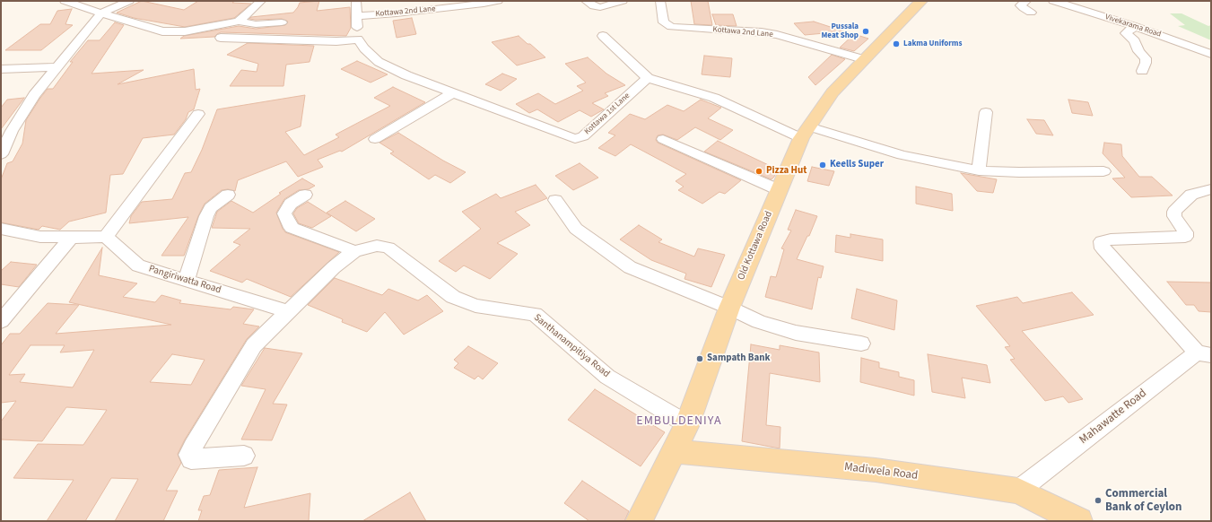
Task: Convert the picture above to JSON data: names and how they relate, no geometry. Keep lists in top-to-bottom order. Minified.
{"streets":{"main road":["Old Kottawa Road","Madiwela Road"],"street":["Kottawa 2nd Lane","Vivekarama Road","Kottawa 1st Lane","Pangiriwatta Road","Santhanampitiya Road","Mahawatte Road"]},"crossings":[["Kottawa 2nd Lane","Old Kottawa Road"],["Old Kottawa Road","Santhanampitiya Road"],["Old Kottawa Road","Madiwela Road"],["Mahawatte Road","Madiwela Road"]],"districts":["EMBULDENIYA"],"places":["Pussala Meat Shop","Lakma Uniforms","Keells Super","Pizza Hut","Sampath Bank","Commercial Bank of Ceylon"]}
